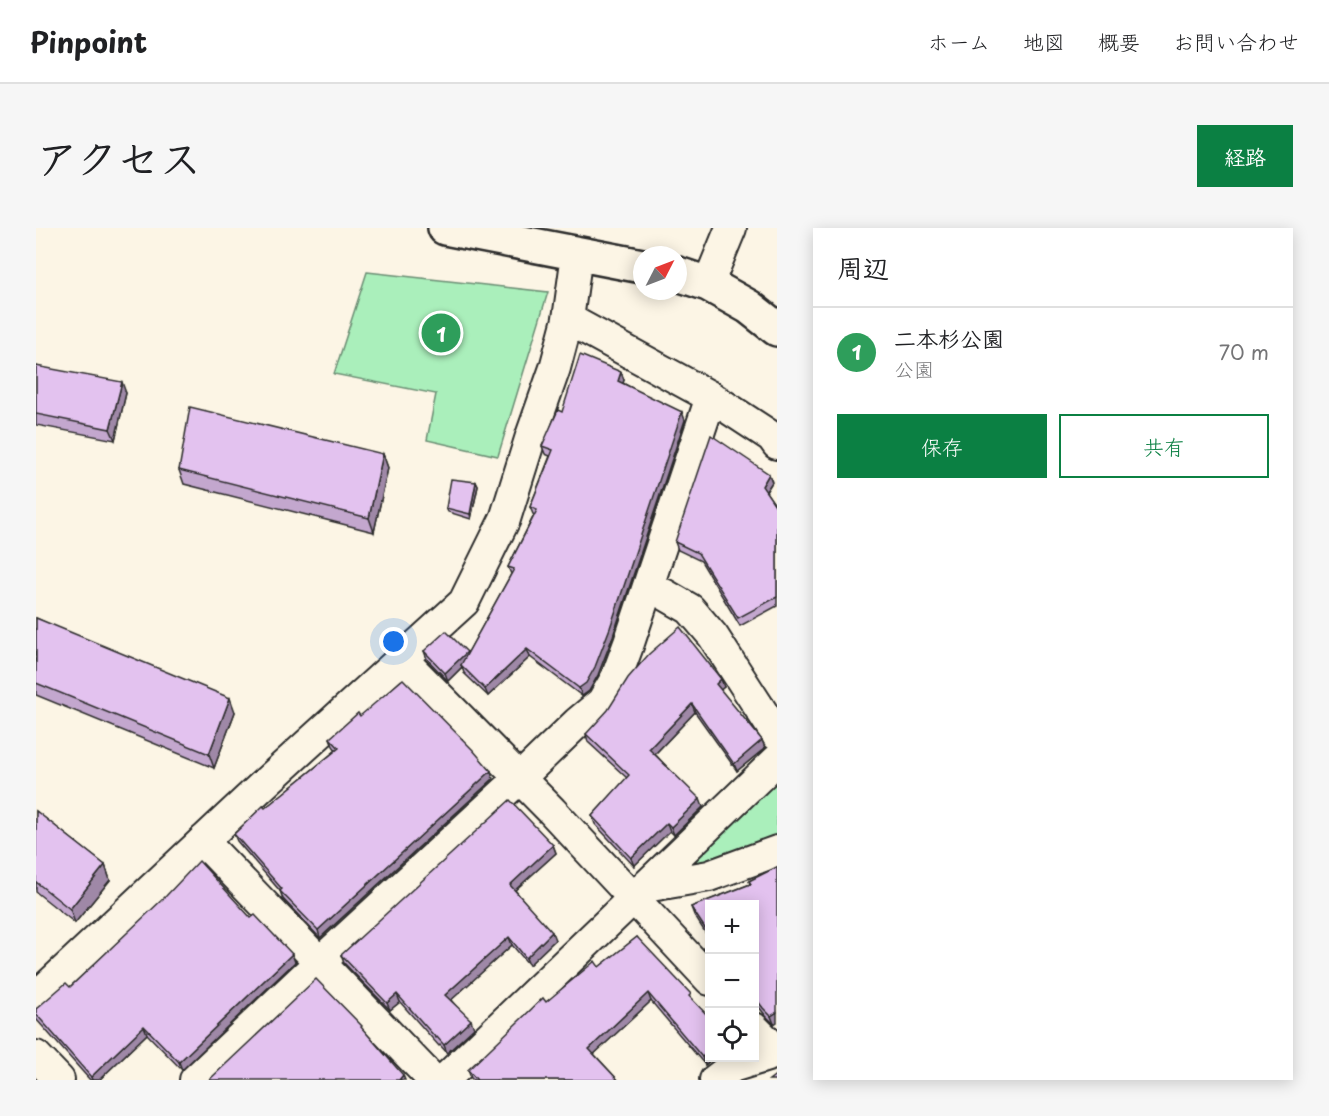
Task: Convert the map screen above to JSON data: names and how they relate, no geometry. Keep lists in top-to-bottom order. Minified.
{"north":"top right","page":{"header":"Pinpoint","nav":["ホーム","地図","概要","お問い合わせ"],"title":"アクセス","buttons":["経路",["保存","共有"]],"heading":"周辺","list":[{"mark":"1","name":"二本杉公園","note":"公園","value":"70 m"}],"pins":"1","map_buttons":["+","−"]}}
